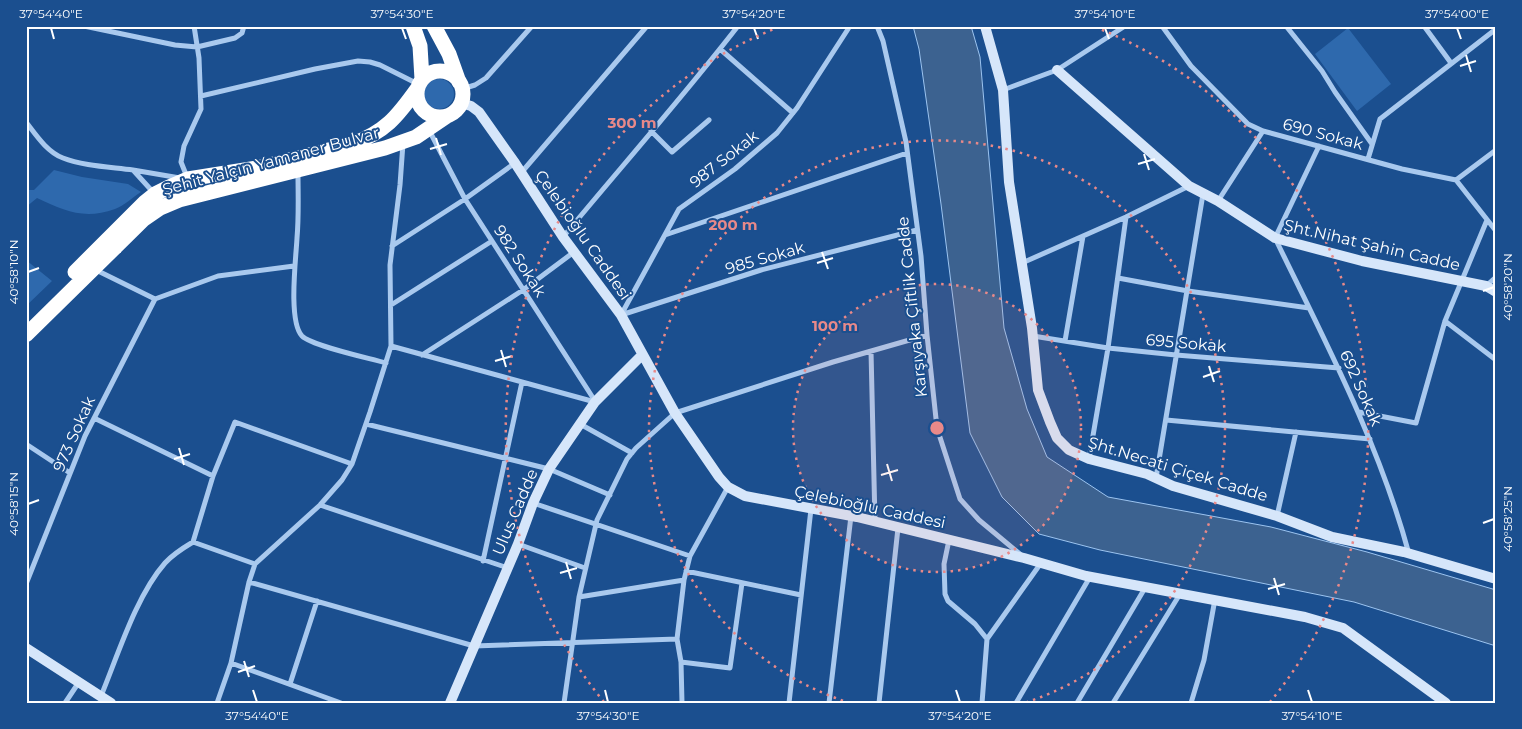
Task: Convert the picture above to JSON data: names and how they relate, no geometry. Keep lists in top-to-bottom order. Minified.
{"streets":{"highway":["Şehit Yalçın Yamaner Bulvar"],"street":["690 Sokak","987 Sokak","Çelebioğlu Caddesi","Şht.Nihat Şahin Cadde","985 Sokak","982 Sokak","Karşıyaka Çiftlik Cadde","695 Sokak","692 Sokak","973 Sokak","Şht.Necati Çiçek Cadde","Ulus Cadde"]},"crossings":[["987 Sokak","Çelebioğlu Caddesi"],["987 Sokak","985 Sokak"],["Şehit Yalçın Yamaner Bulvar","Çelebioğlu Caddesi"],["Şehit Yalçın Yamaner Bulvar","982 Sokak"],["Çelebioğlu Caddesi","985 Sokak"],["Çelebioğlu Caddesi","Karşıyaka Çiftlik Cadde"],["Çelebioğlu Caddesi","Ulus Cadde"],["Şht.Nihat Şahin Cadde","692 Sokak"],["985 Sokak","Karşıyaka Çiftlik Cadde"],["982 Sokak","Ulus Cadde"],["695 Sokak","692 Sokak"],["695 Sokak","Şht.Necati Çiçek Cadde"],["692 Sokak","Şht.Necati Çiçek Cadde"]],"coordinates":["37°54'40\"E","37°54'30\"E","37°54'20\"E","37°54'10\"E","37°54'00\"E","40°58'10\"N","40°58'20\"N","40°58'15\"N","40°58'25\"N"],"rings":["300 m","200 m","100 m"]}
